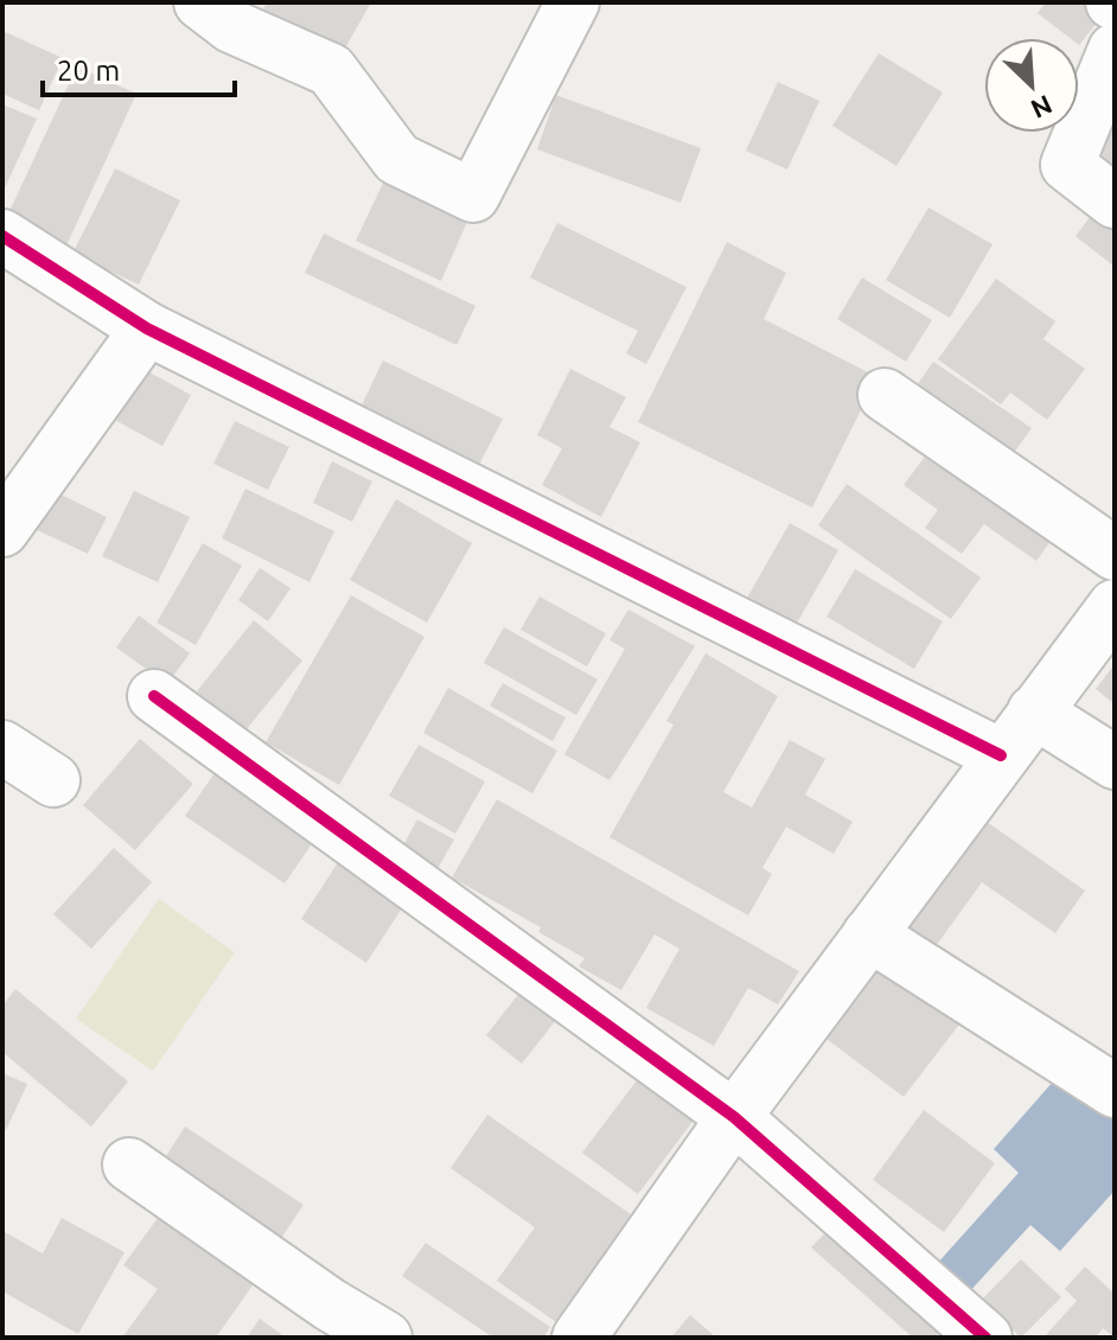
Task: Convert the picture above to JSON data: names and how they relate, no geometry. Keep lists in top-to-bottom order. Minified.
{"scale_bar":"20 m","north":"bottom right"}
